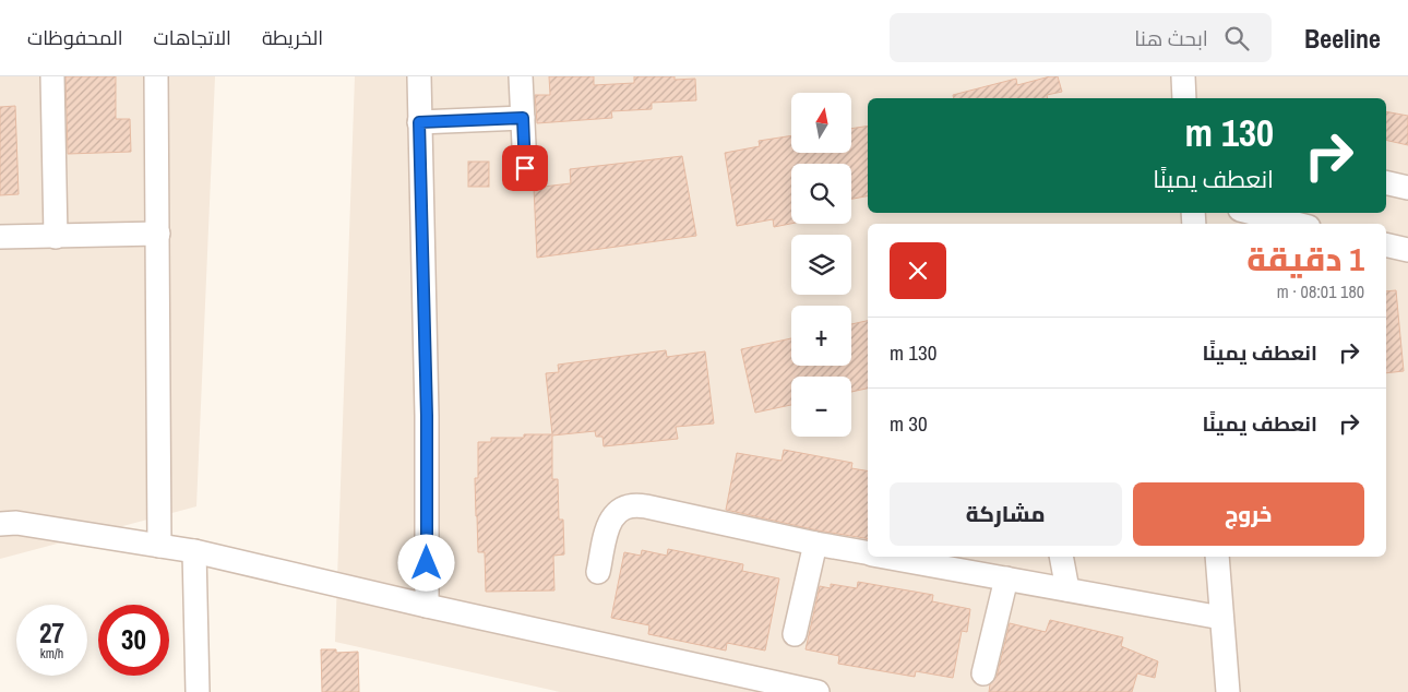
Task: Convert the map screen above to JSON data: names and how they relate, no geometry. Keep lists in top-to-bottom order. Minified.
{"north":"top","page":{"header":"Beeline","search":"ابحث هنا","nav":["الخريطة","الاتجاهات","المحفوظات"],"map_buttons":["+","−"],"turn":["130 m","انعطف يمينًا"],"heading":["1 دقيقة","180 m · 08:01"],"list":[{"name":"انعطف يمينًا","value":"130 m"},{"name":"انعطف يمينًا","value":"30 m"}],"buttons":["خروج","مشاركة"],"speed":"27 km/h","limit":"30"}}
